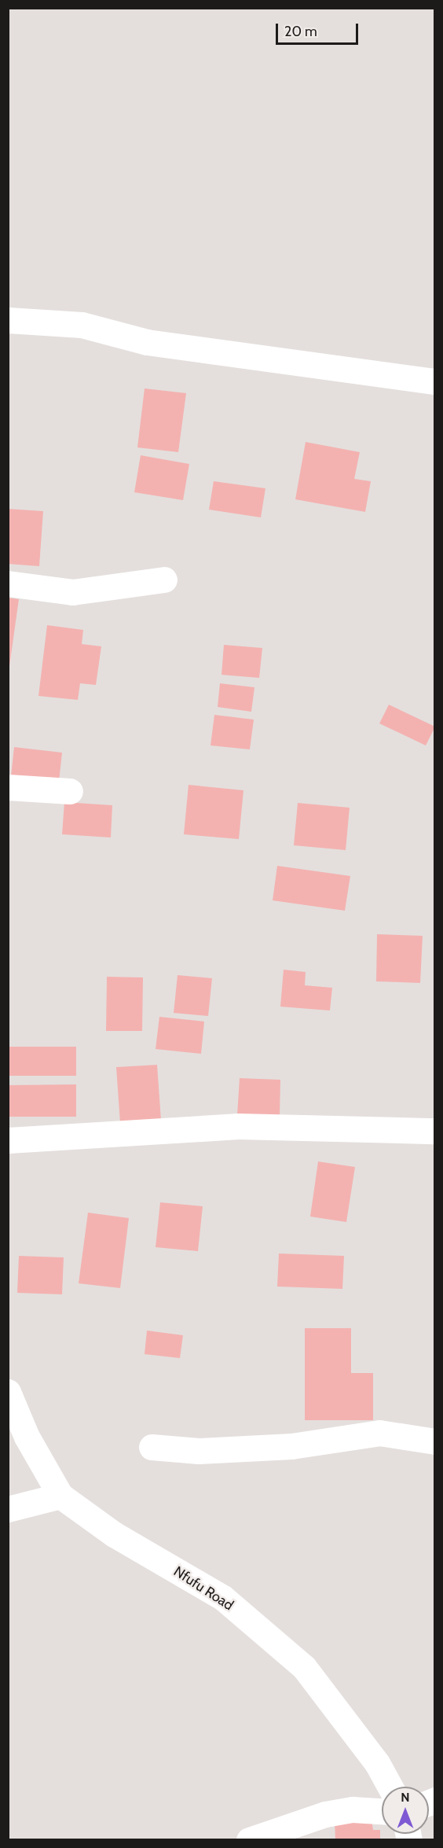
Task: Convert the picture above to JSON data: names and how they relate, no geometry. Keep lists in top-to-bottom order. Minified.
{"streets":{"street":["Nfufu Road"]},"scale_bar":"20 m","north":"top"}
